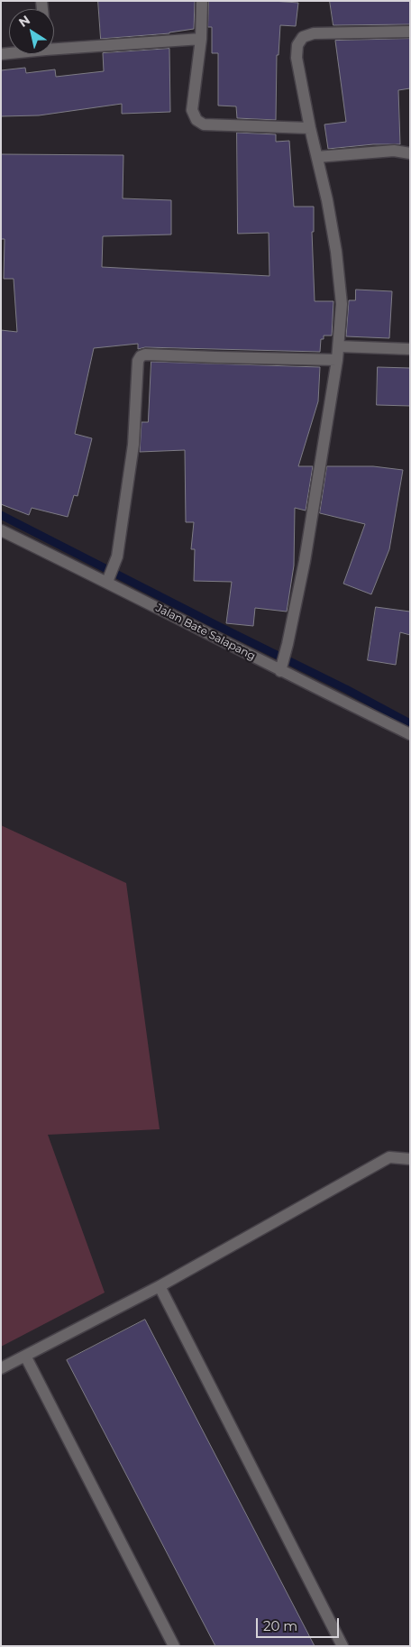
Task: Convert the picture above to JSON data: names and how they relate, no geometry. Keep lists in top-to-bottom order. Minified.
{"streets":{"street":["Jalan Bate Salapang"]},"scale_bar":"20 m","north":"top left"}
